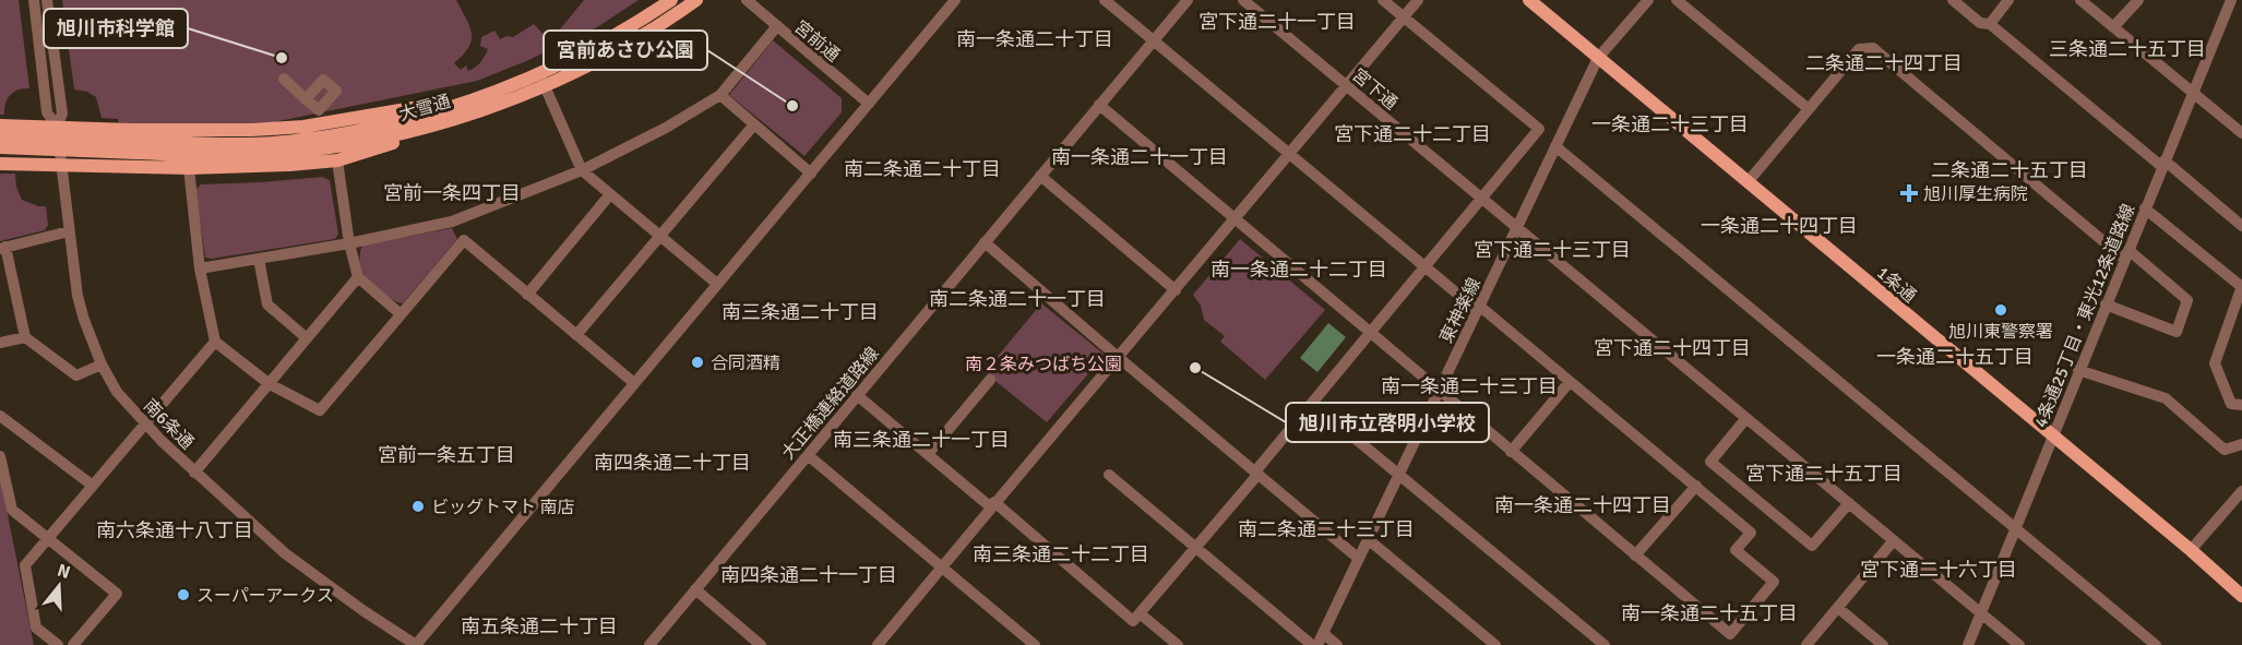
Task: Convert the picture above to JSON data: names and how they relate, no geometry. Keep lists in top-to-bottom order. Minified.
{"streets":{"main road":["大雪通","1条通"],"street":["宮前通","宮下通","東神楽線","4条通25丁目・東光12条道路線","大正橋連絡道路線","南6条通"]},"crossings":[["宮下通","東神楽線"],["宮下通","4条通25丁目・東光12条道路線"],["1条通","東神楽線"],["1条通","4条通25丁目・東光12条道路線"]],"districts":["宮下通二十一丁目","南一条通二十丁目","三条通二十五丁目","二条通二十四丁目","一条通二十三丁目","宮下通二十二丁目","南一条通二十一丁目","南二条通二十丁目","二条通二十五丁目","宮前一条四丁目","一条通二十四丁目","宮下通二十三丁目","南一条通二十二丁目","南二条通二十一丁目","南三条通二十丁目","宮下通二十四丁目","一条通二十五丁目","南一条通二十三丁目","南三条通二十一丁目","宮前一条五丁目","南四条通二十丁目","宮下通二十五丁目","南一条通二十四丁目","南二条通二十三丁目","南六条通十八丁目","南三条通二十二丁目","宮下通二十六丁目","南四条通二十一丁目","南一条通二十五丁目","南五条通二十丁目"],"parks":["南２条みつばち公園"],"places":{"other":["旭川市科学館","宮前あさひ公園","旭川東警察署","合同酒精","旭川市立啓明小学校","ビッグトマト 南店","スーパーアークス"],"health":["旭川厚生病院"]},"north":"top"}
